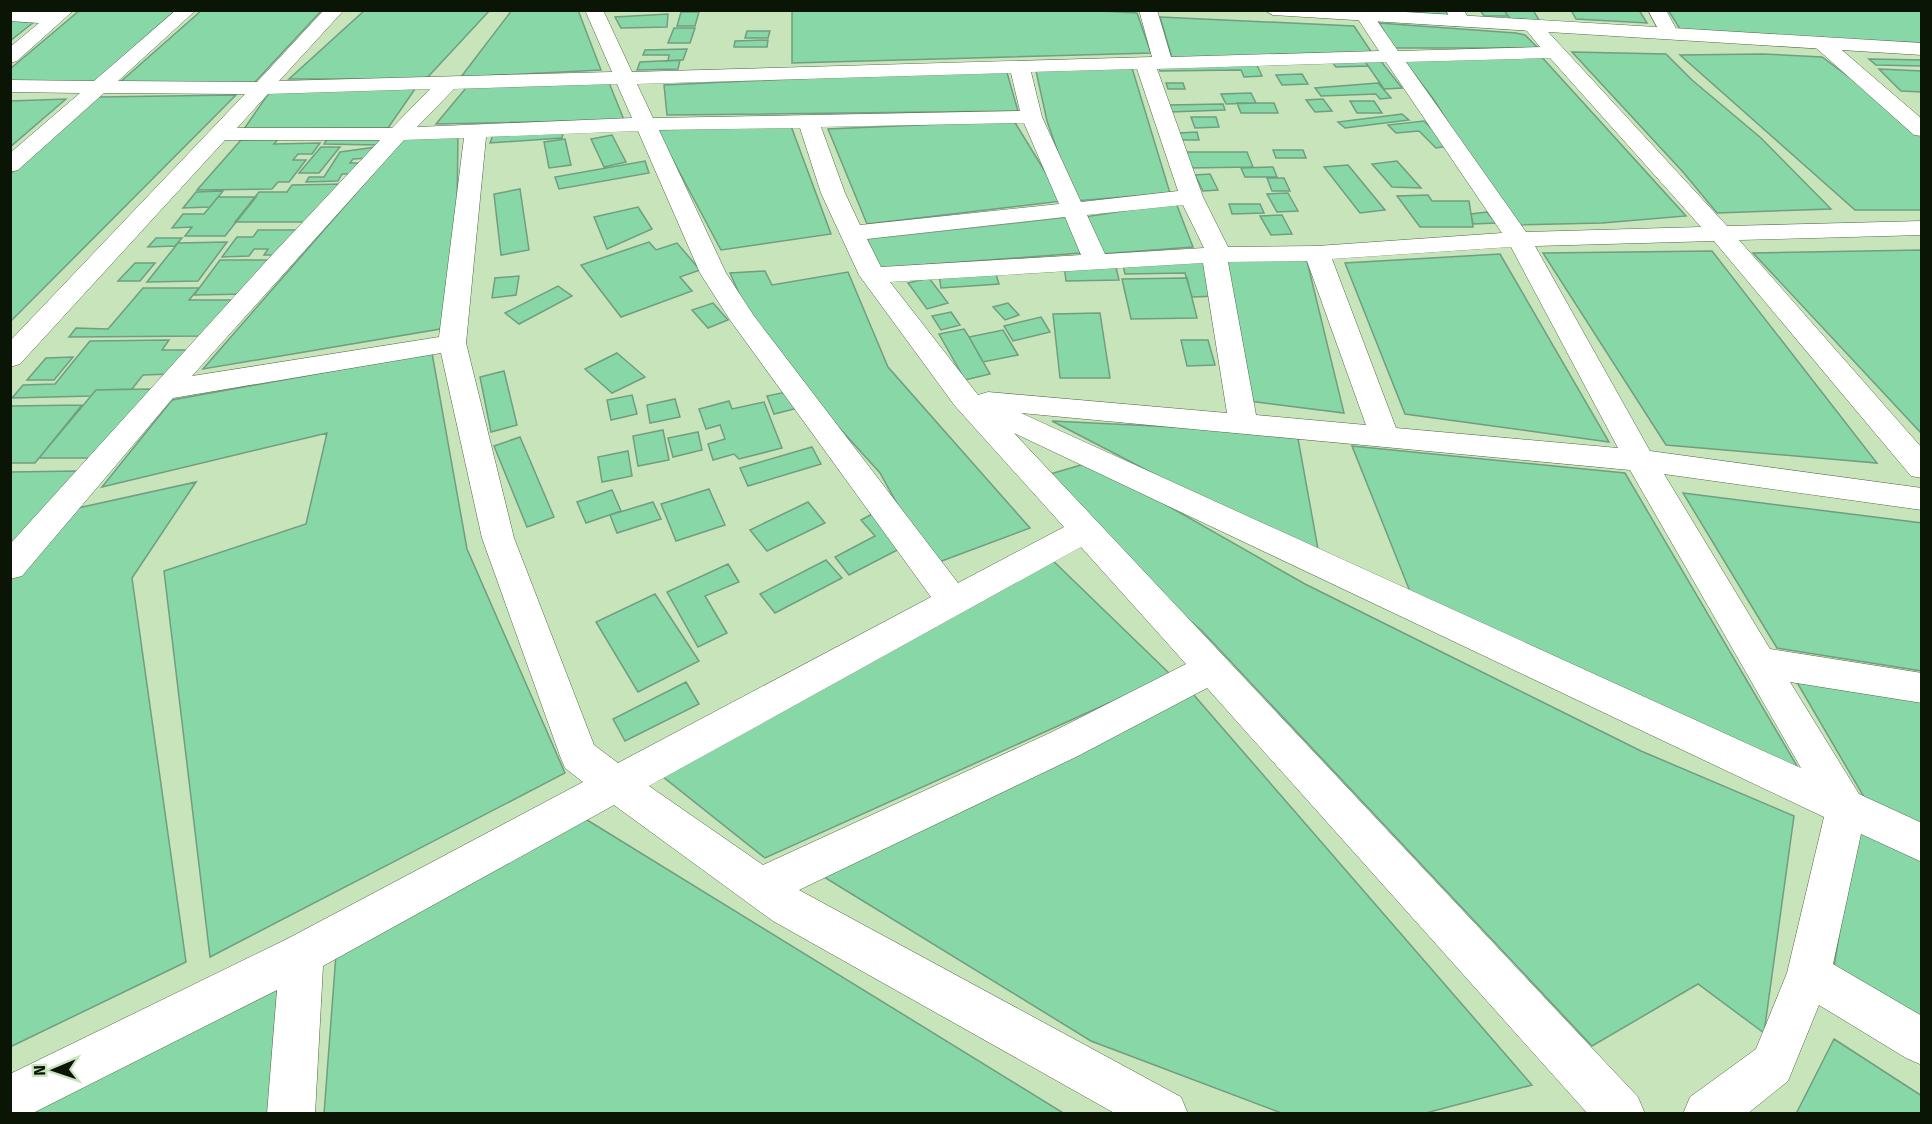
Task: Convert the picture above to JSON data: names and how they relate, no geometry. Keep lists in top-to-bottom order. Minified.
{"north":"left"}
